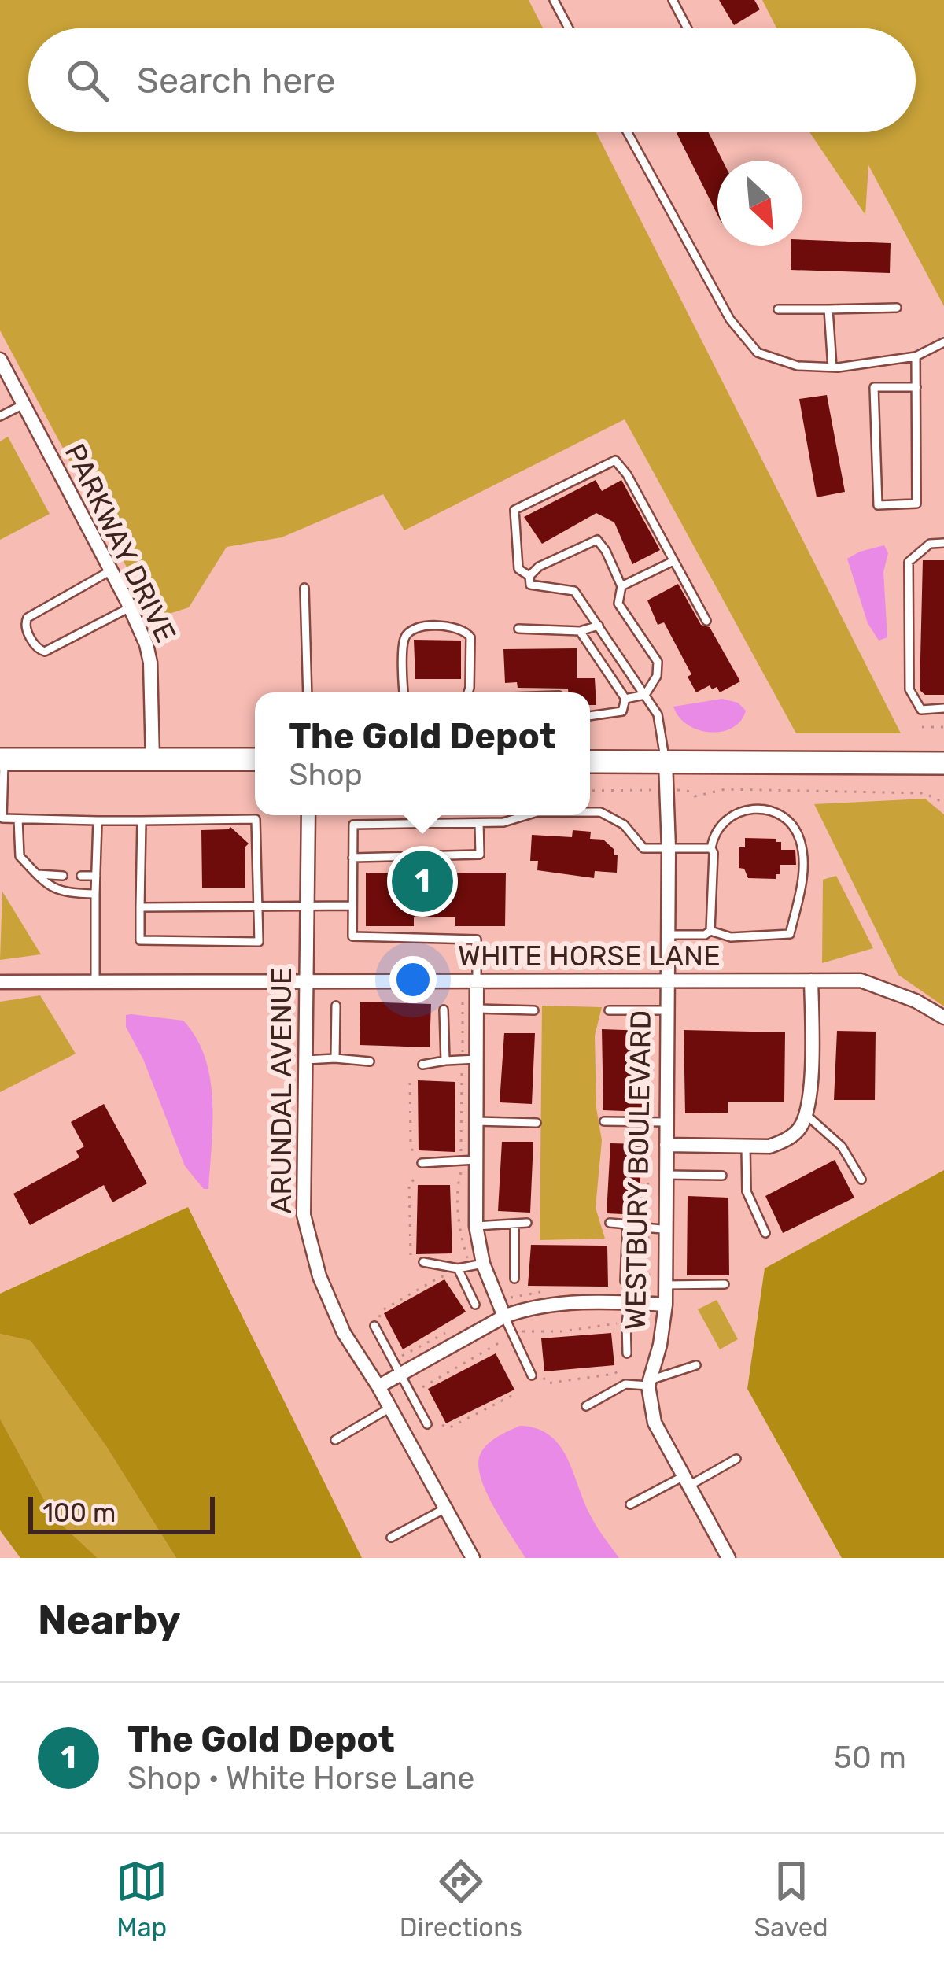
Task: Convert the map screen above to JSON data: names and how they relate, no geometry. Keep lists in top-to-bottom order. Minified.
{"streets":{"street":["PARKWAY DRIVE","WHITE HORSE LANE","ARUNDAL AVENUE","WESTBURY BOULEVARD"]},"crossings":[["WHITE HORSE LANE","ARUNDAL AVENUE"],["WHITE HORSE LANE","WESTBURY BOULEVARD"]],"scale_bar":"100 m","north":"bottom right","page":{"search":"Search here","popup":["The Gold Depot","Shop"],"pins":"1","scale":"100 m","heading":"Nearby","list":[{"mark":"1","name":"The Gold Depot","note":"Shop · White Horse Lane","value":"50 m"}],"nav":["Map","Directions","Saved"]}}
